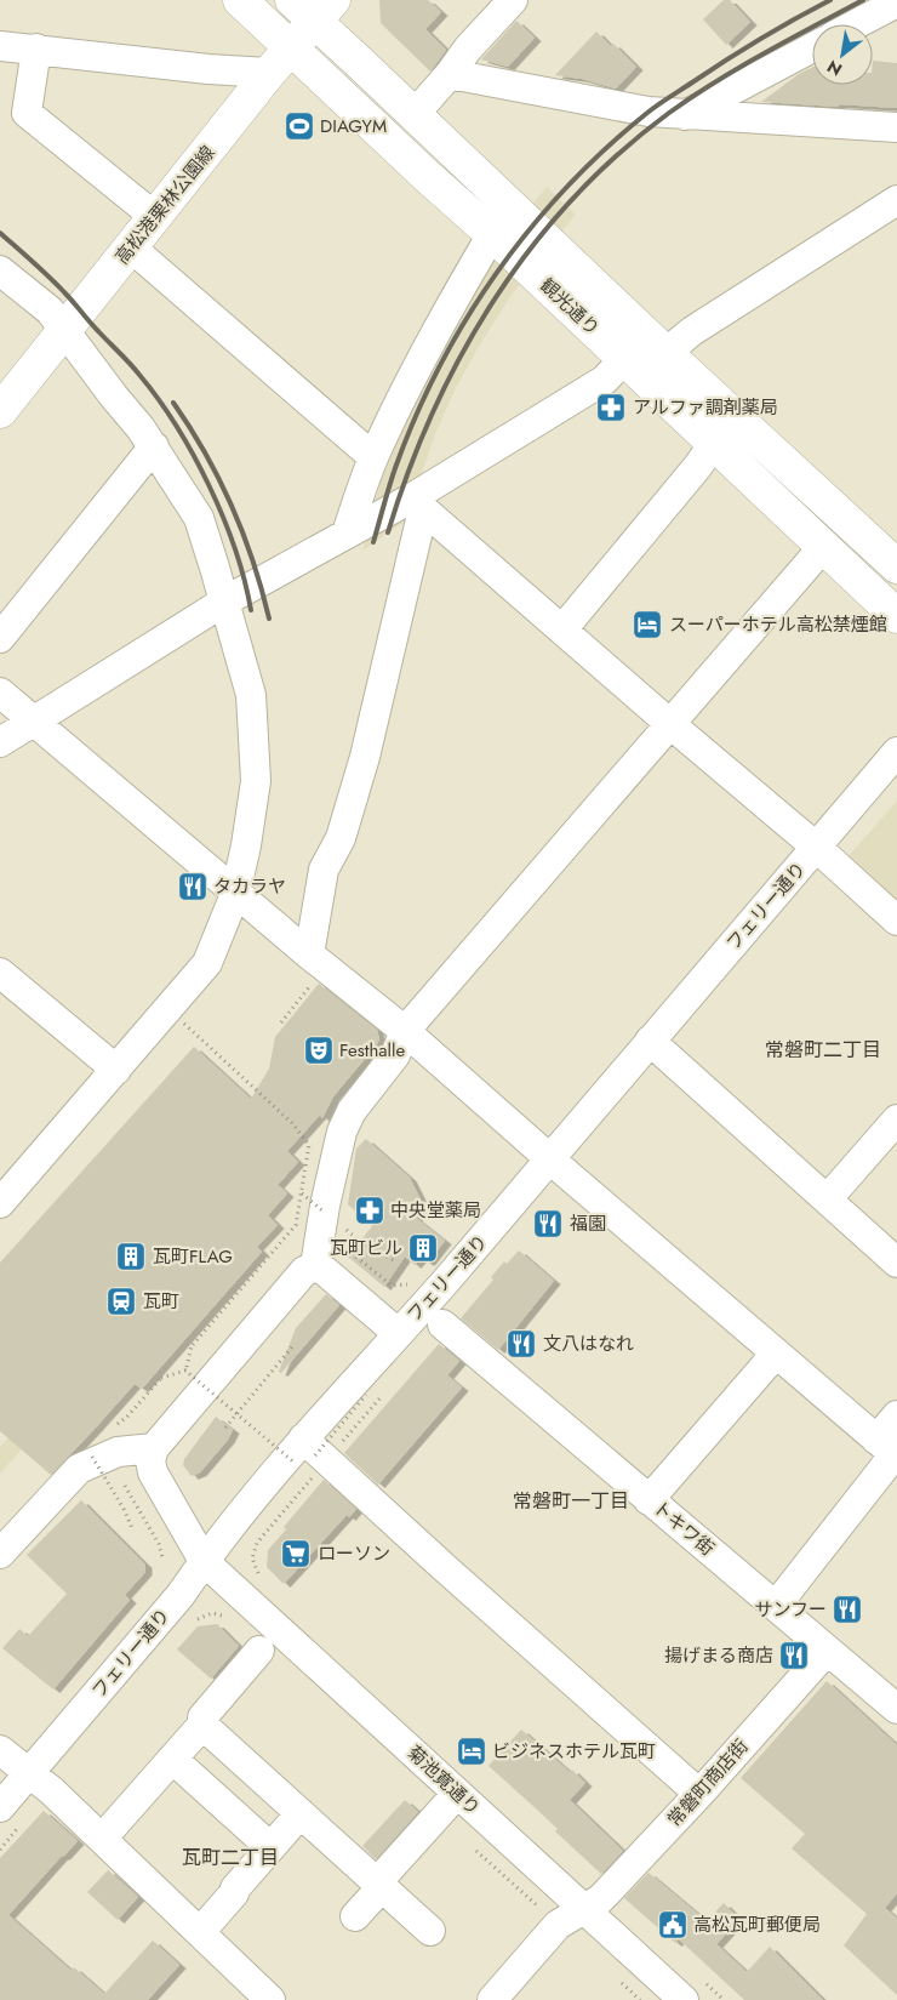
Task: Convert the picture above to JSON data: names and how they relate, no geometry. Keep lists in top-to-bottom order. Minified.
{"streets":{"main road":["高松港栗林公園線","観光通り"],"street":["フェリー通り","トキワ街","菊池寛通り","常磐町商店街"]},"crossings":[["高松港栗林公園線","観光通り"],["フェリー通り","菊池寛通り"],["トキワ街","常磐町商店街"],["菊池寛通り","常磐町商店街"]],"districts":["常磐町二丁目","常磐町一丁目","瓦町二丁目"],"places":{"sports":["DIAGYM"],"pharmacy":["アルファ調剤薬局","中央堂薬局"],"hotel":["スーパーホテル高松禁煙館","ビジネスホテル瓦町"],"restaurant":["タカラヤ","福園","文八はなれ","サンフー","揚げまる商店"],"theatre":["Festhalle"],"building":["瓦町ビル","瓦町FLAG"],"station":["瓦町"],"supermarket":["ローソン"],"public building":["高松瓦町郵便局"]},"north":"bottom left"}
